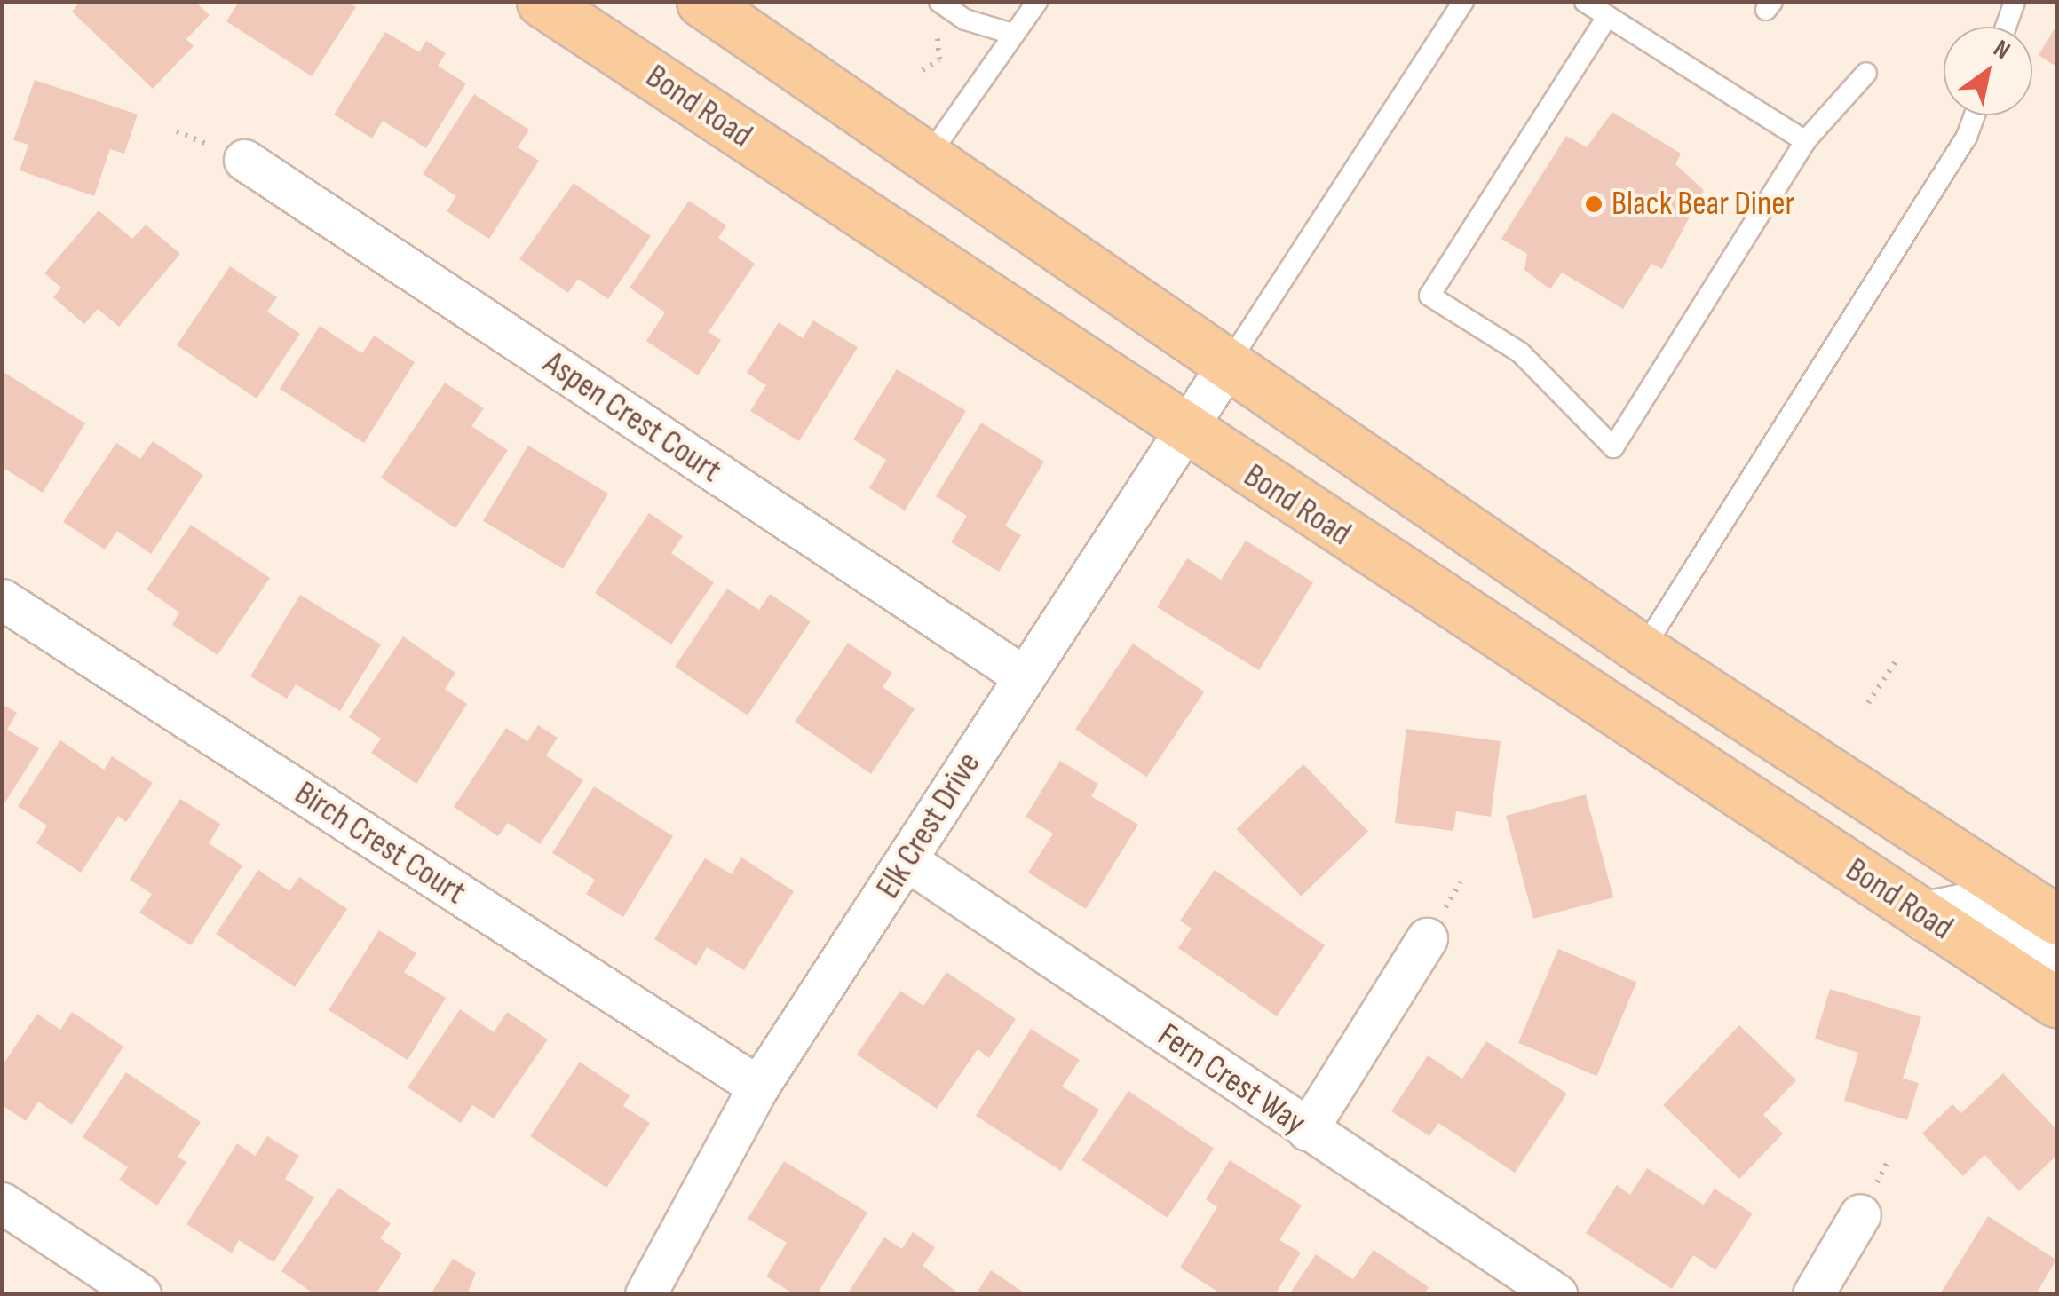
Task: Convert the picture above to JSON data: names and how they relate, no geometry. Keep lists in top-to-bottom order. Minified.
{"streets":{"main road":["Bond Road"],"street":["Aspen Crest Court","Elk Crest Drive","Birch Crest Court","Fern Crest Way"]},"crossings":[["Bond Road","Elk Crest Drive"],["Aspen Crest Court","Elk Crest Drive"],["Elk Crest Drive","Birch Crest Court"],["Elk Crest Drive","Fern Crest Way"]],"places":["Black Bear Diner"],"north":"top right"}
